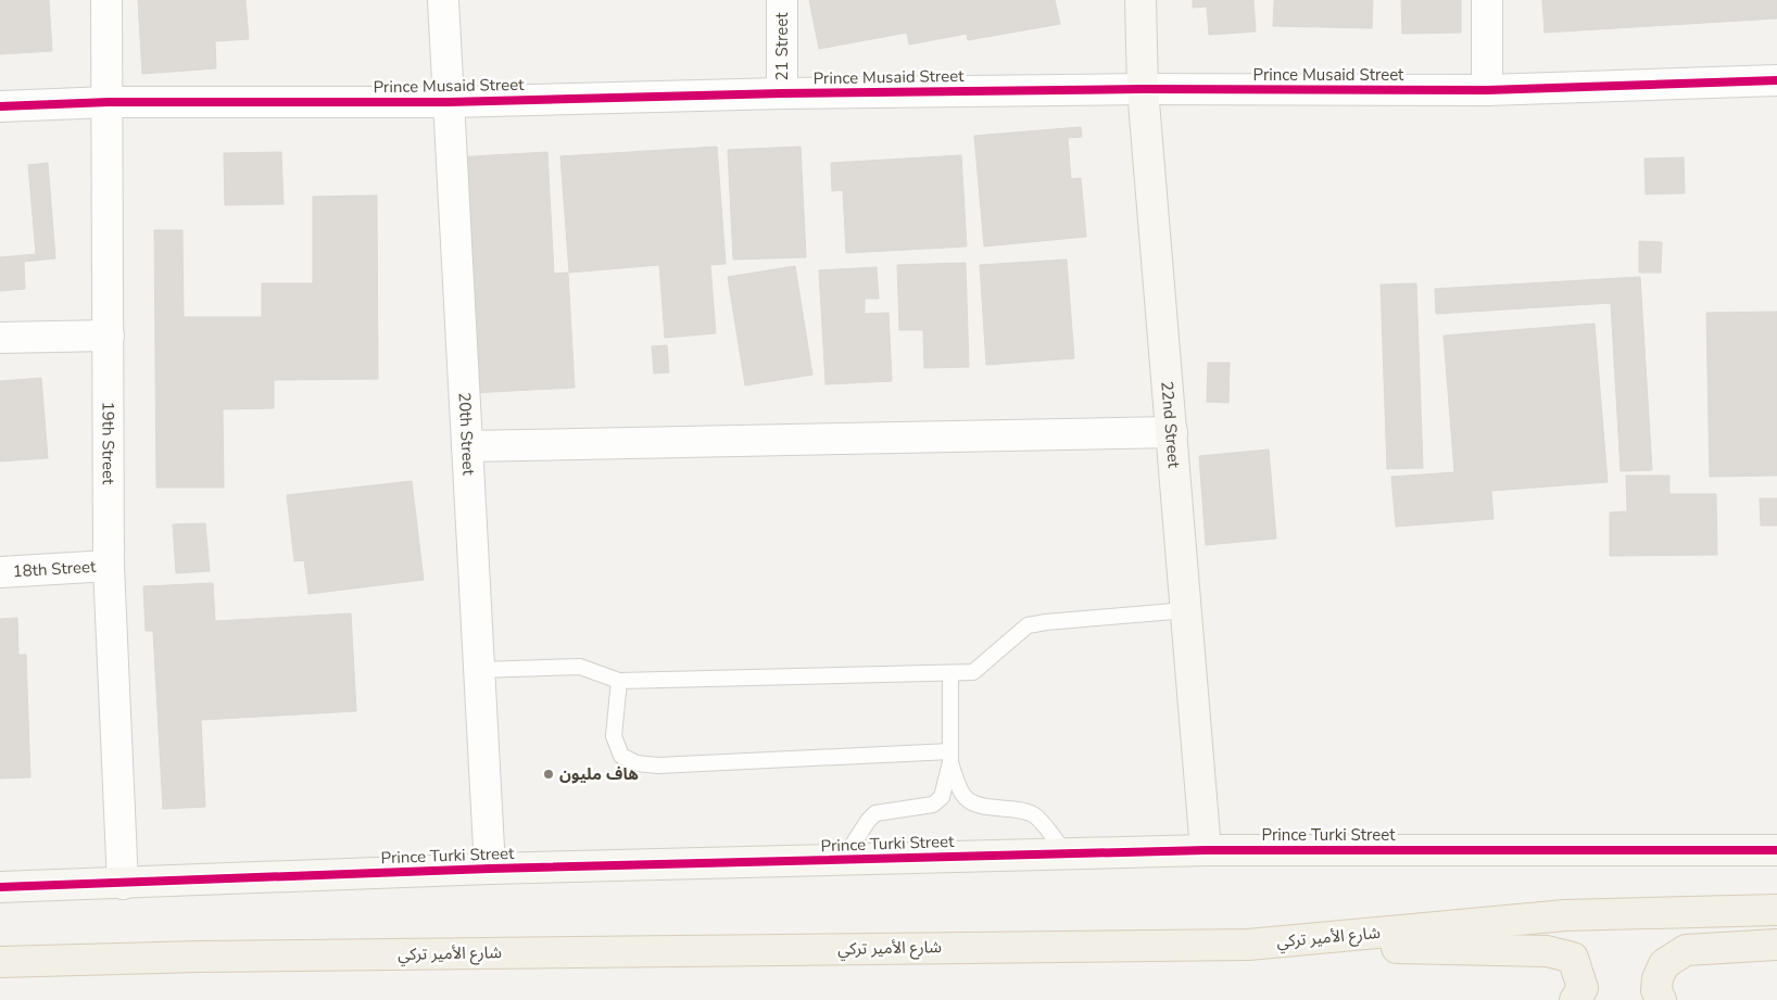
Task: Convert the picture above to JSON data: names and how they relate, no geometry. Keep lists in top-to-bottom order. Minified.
{"streets":{"main road":["شارع الأمير تركي"],"street":["21 Street","Prince Musaid Street","22nd Street","20th Street","19th Street","18th Street","Prince Turki Street"]},"crossings":[["21 Street","Prince Musaid Street"],["Prince Musaid Street","22nd Street"],["Prince Musaid Street","20th Street"],["Prince Musaid Street","19th Street"],["22nd Street","Prince Turki Street"],["20th Street","Prince Turki Street"],["19th Street","18th Street"],["19th Street","Prince Turki Street"]],"places":["هاف مليون"]}
